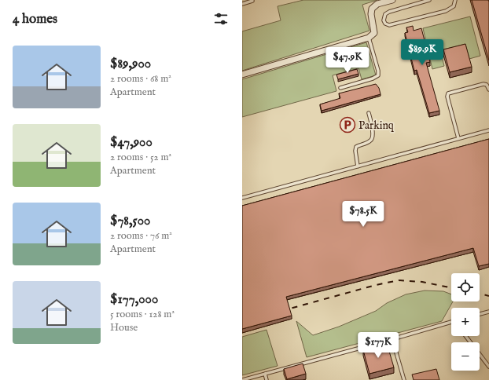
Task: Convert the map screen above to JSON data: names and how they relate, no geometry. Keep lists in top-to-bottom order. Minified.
{"places":{"parking":["Parkinq"]},"page":{"heading":"4 homes","list":[{"name":"$89,900","note":"2 rooms · 68 m² · Apartment"},{"name":"$47,900","note":"2 rooms · 52 m² · Apartment"},{"name":"$78,500","note":"2 rooms · 76 m² · Apartment"},{"name":"$177,000","note":"5 rooms · 128 m² · House"}],"price":["$89.9K","$47.9K","$78.5K","$177K"],"map_buttons":["+","−"]}}
